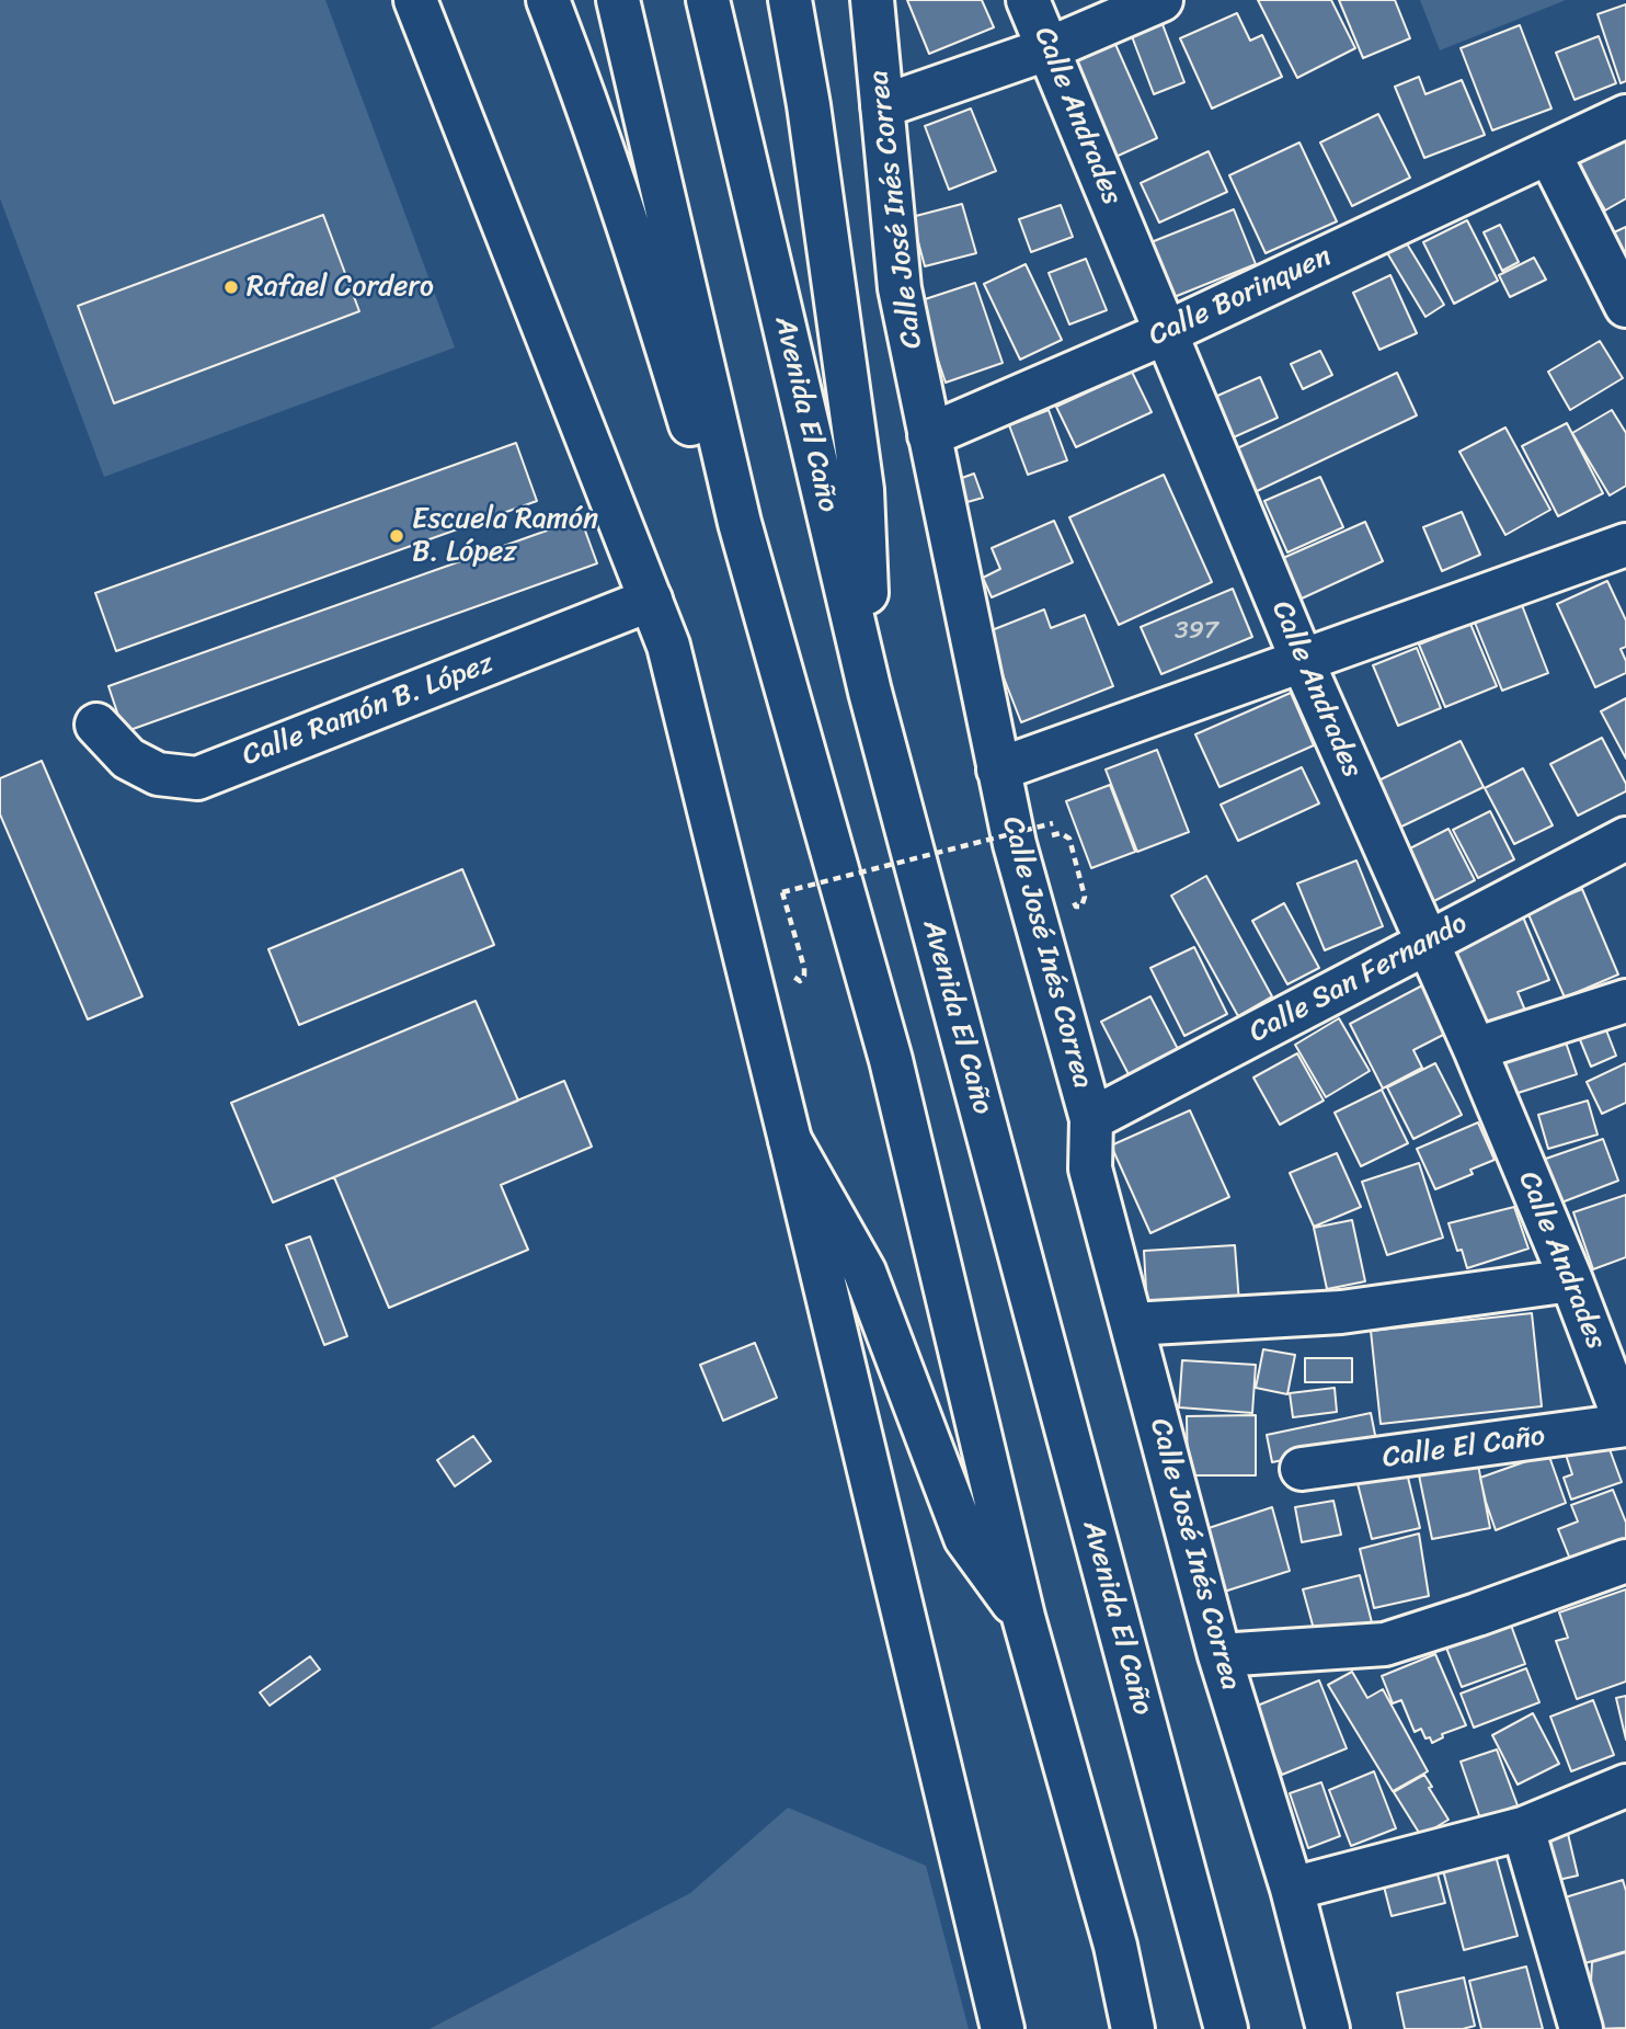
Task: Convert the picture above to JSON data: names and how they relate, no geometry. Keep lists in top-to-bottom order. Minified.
{"streets":{"main road":["Calle Andrades","Calle José Inés Correa","Calle Borinquen","Avenida El Caño","Calle Ramón B. López","Calle San Fernando","Calle El Caño"]},"crossings":[["Calle Andrades","Calle Borinquen"],["Calle Andrades","Calle San Fernando"],["Calle Andrades","Calle El Caño"],["Calle José Inés Correa","Calle Borinquen"],["Calle José Inés Correa","Calle San Fernando"]],"places":["Rafael Cordero","Escuela Ramón B. López"],"house_numbers":["397"]}
